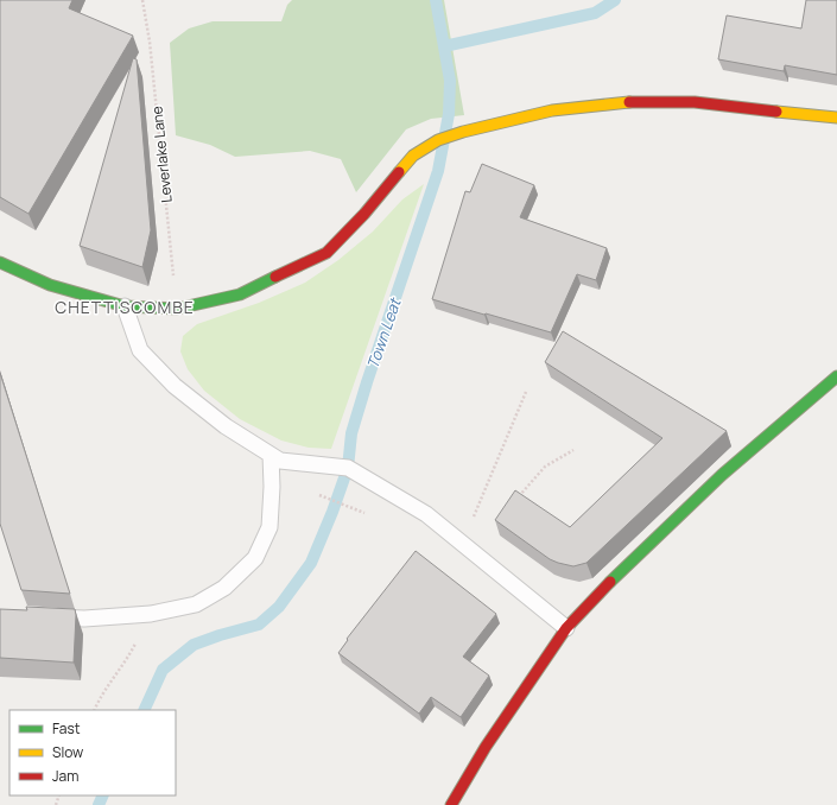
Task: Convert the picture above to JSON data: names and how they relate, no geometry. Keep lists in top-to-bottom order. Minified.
{"streets":{"path":["Leverlake Lane"]},"districts":["CHETTISCOMBE"],"water":["Town Leat"],"legend":["Fast","Slow","Jam"]}
